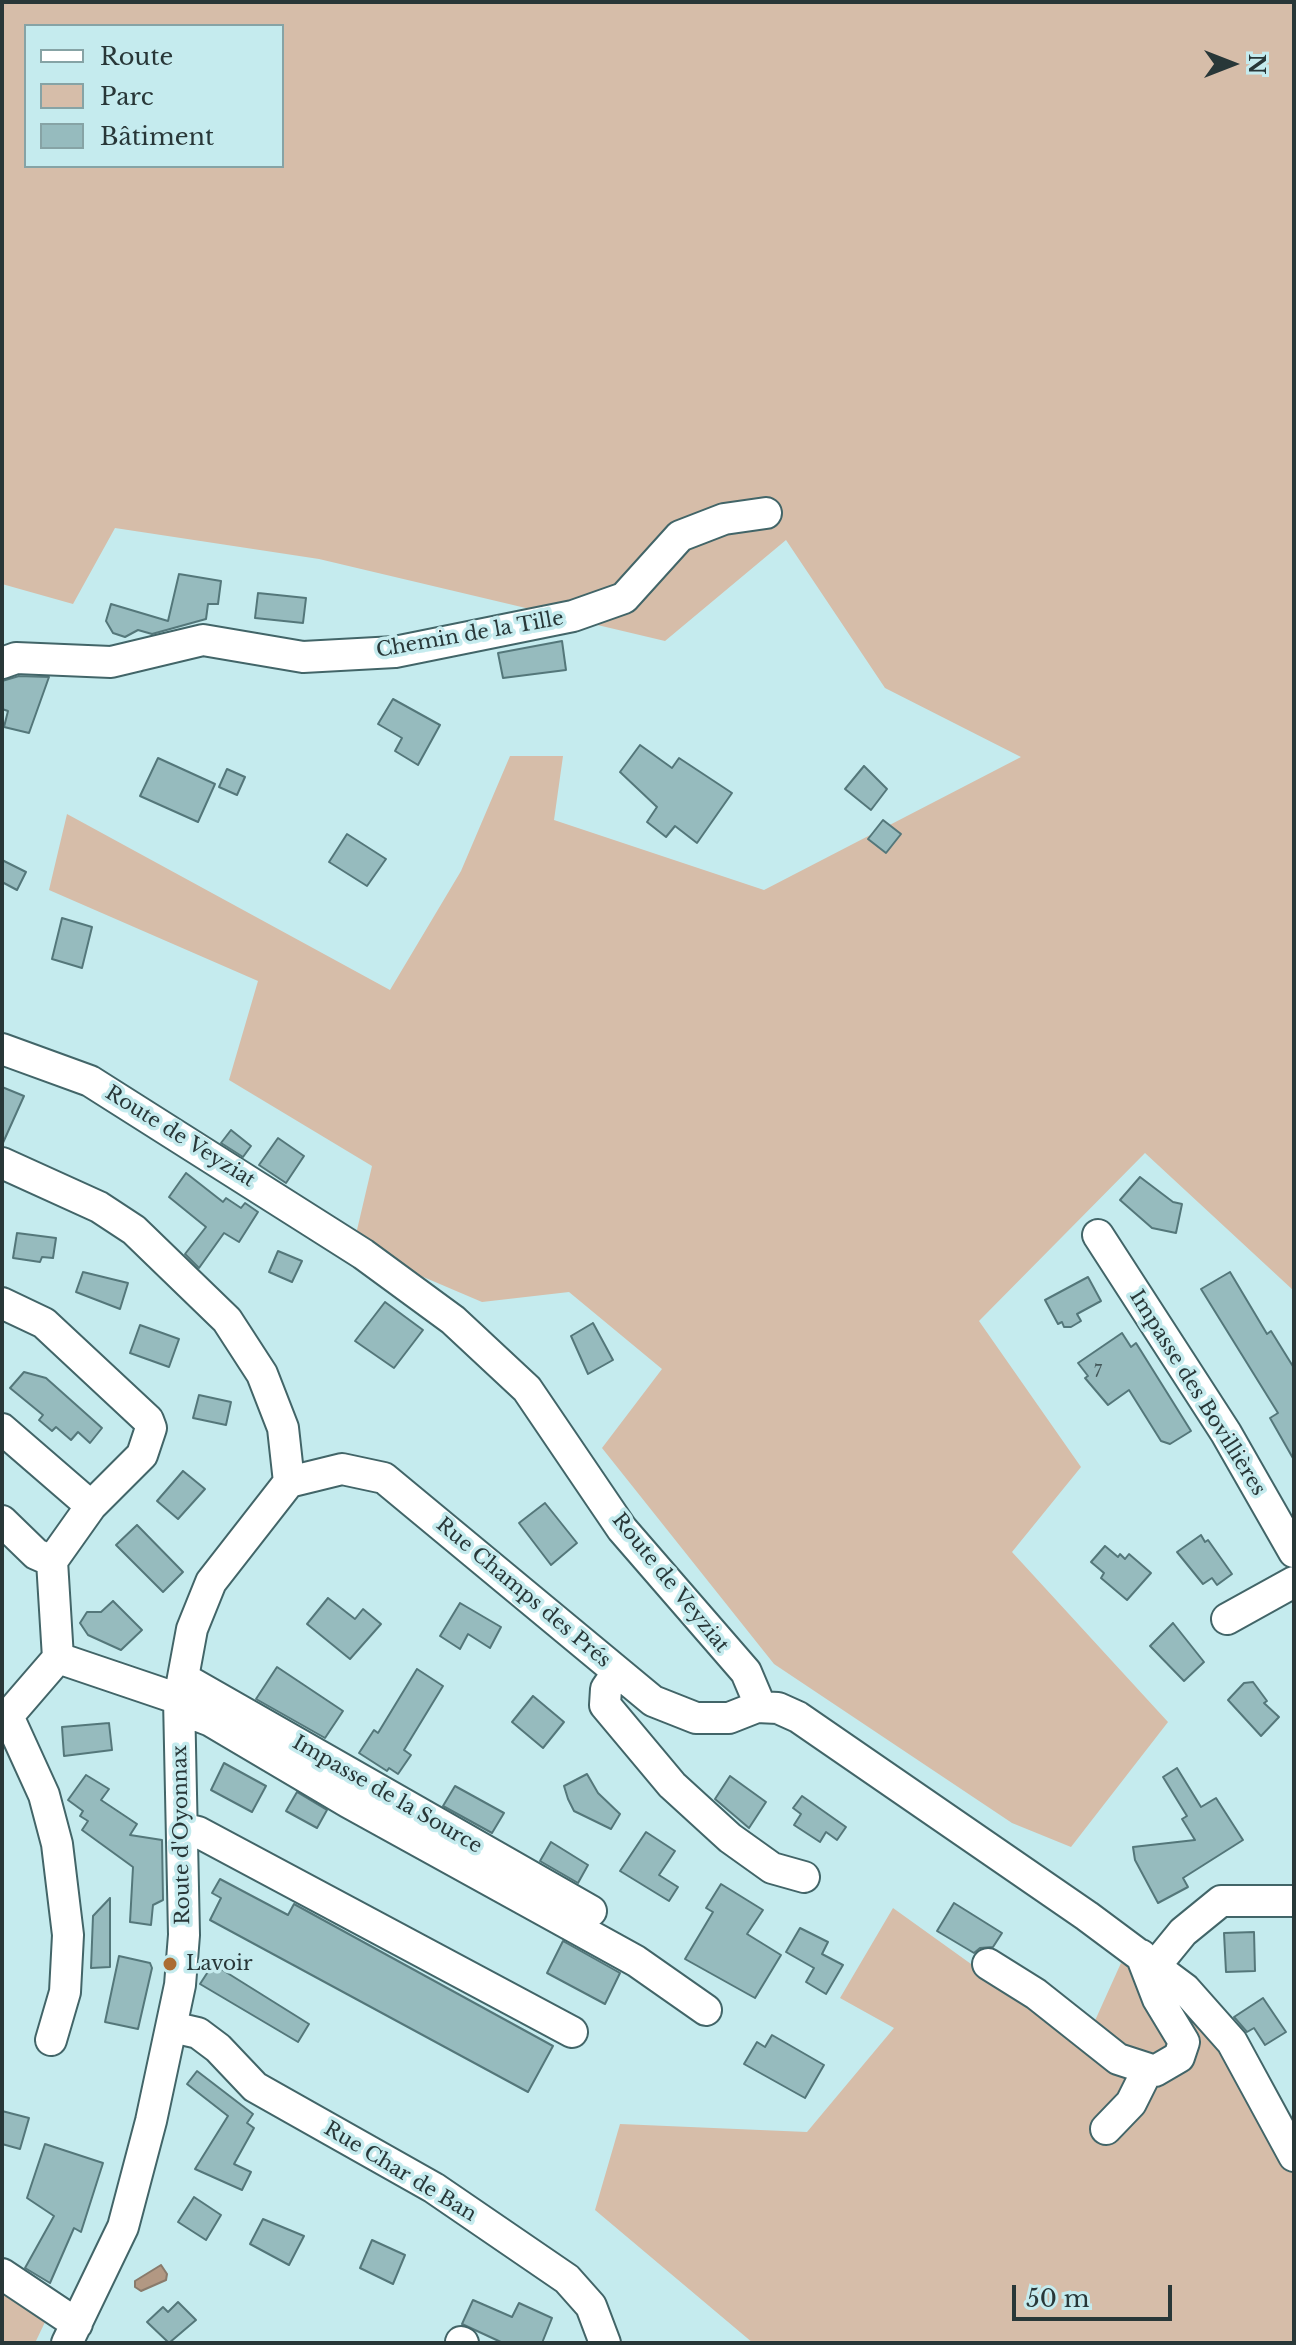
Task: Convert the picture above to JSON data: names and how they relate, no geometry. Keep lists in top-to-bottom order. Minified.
{"streets":{"street":["Chemin de la Tille","Route de Veyziat","Impasse des Bovillières","Rue Champs des Prés","Impasse de la Source","Route d'Oyonnax","Rue Char de Ban"]},"crossings":[["Route de Veyziat","Rue Champs des Prés"],["Rue Champs des Prés","Route d'Oyonnax"],["Impasse de la Source","Route d'Oyonnax"],["Route d'Oyonnax","Rue Char de Ban"]],"places":["Lavoir"],"house_numbers":["7"],"legend":["Route","Parc","Bâtiment"],"scale_bar":"50 m","north":"right"}
